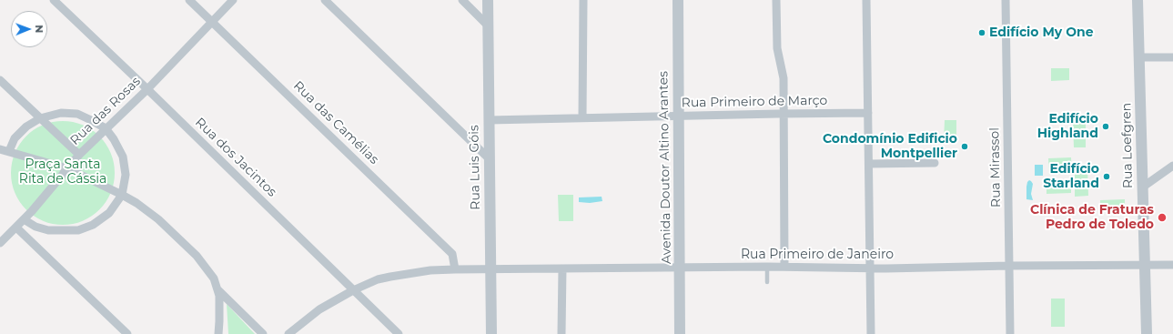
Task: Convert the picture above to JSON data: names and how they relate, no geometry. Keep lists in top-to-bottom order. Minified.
{"streets":{"street":["Rua Primeiro de Março","Rua das Rosas","Rua das Camélias","Rua Loefgren","Rua dos Jacintos","Rua Luis Góis","Avenida Doutor Altino Arantes","Rua Mirassol","Rua Primeiro de Janeiro"]},"crossings":[["Rua Primeiro de Março","Rua Luis Góis"],["Rua Primeiro de Março","Avenida Doutor Altino Arantes"],["Rua das Rosas","Rua das Camélias"],["Rua das Rosas","Rua dos Jacintos"],["Rua das Camélias","Rua Primeiro de Janeiro"],["Rua Loefgren","Rua Primeiro de Janeiro"],["Rua dos Jacintos","Rua Primeiro de Janeiro"],["Rua Luis Góis","Rua Primeiro de Janeiro"],["Avenida Doutor Altino Arantes","Rua Primeiro de Janeiro"],["Rua Mirassol","Rua Primeiro de Janeiro"]],"parks":["Praça Santa Rita de Cássia"],"places":["Edifício My One","Edifício Highland","Condomínio Edificio Montpellier","Edifício Starland","Clínica de Fraturas Pedro de Toledo"],"north":"right"}
